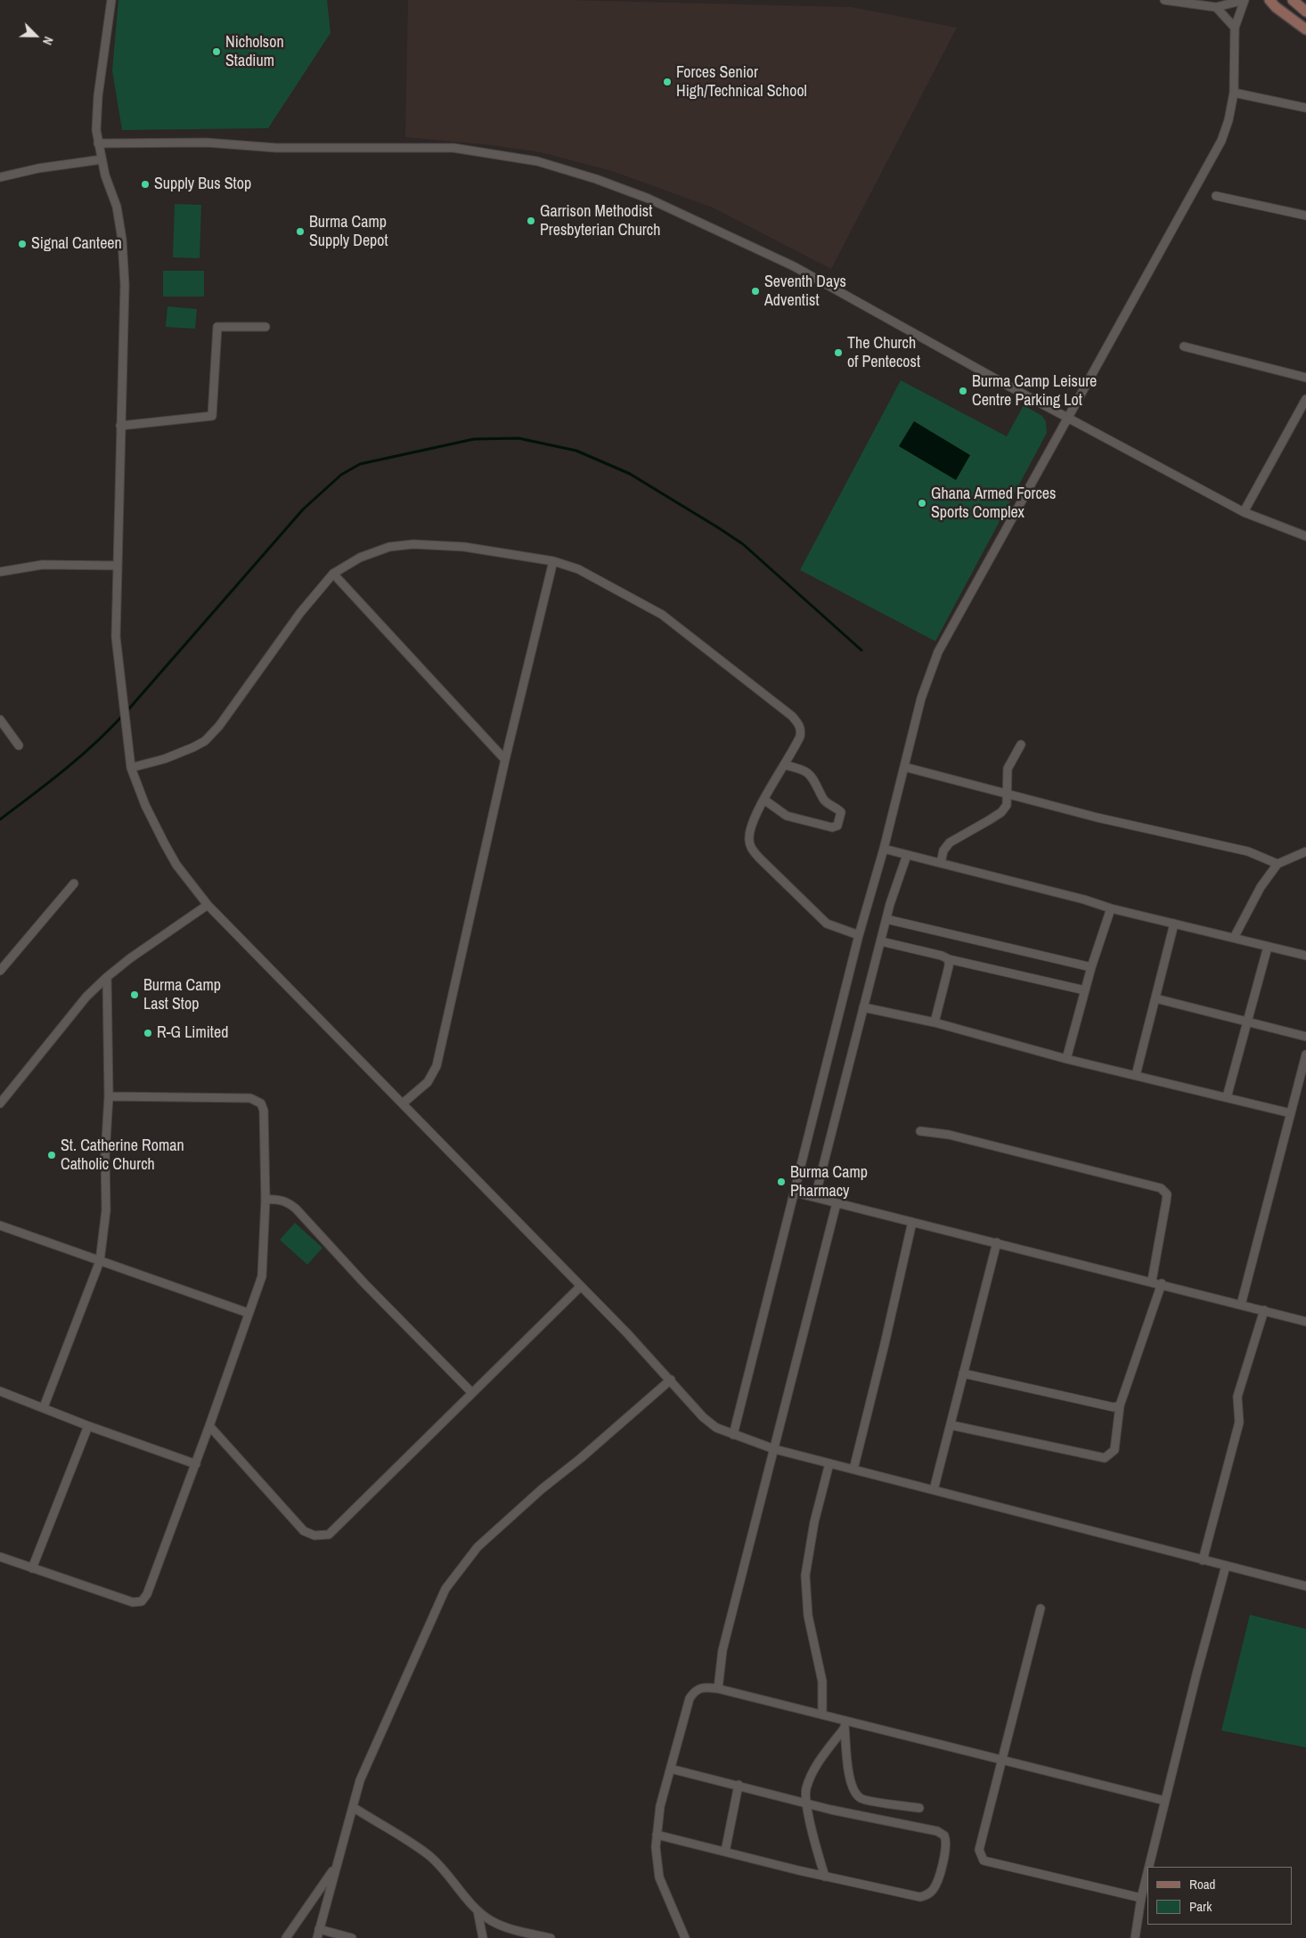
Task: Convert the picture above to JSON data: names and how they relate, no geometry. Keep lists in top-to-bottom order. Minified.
{"places":["Nicholson Stadium","Forces Senior High/Technical School","Supply Bus Stop","Garrison Methodist Presbyterian Church","Burma Camp Supply Depot","Signal Canteen","Seventh Days Adventist","The Church of Pentecost","Burma Camp Leisure Centre Parking Lot","Ghana Armed Forces Sports Complex","Burma Camp Last Stop","R-G Limited","St. Catherine Roman Catholic Church","Burma Camp Pharmacy"],"legend":["Road","Park"],"north":"bottom right"}
